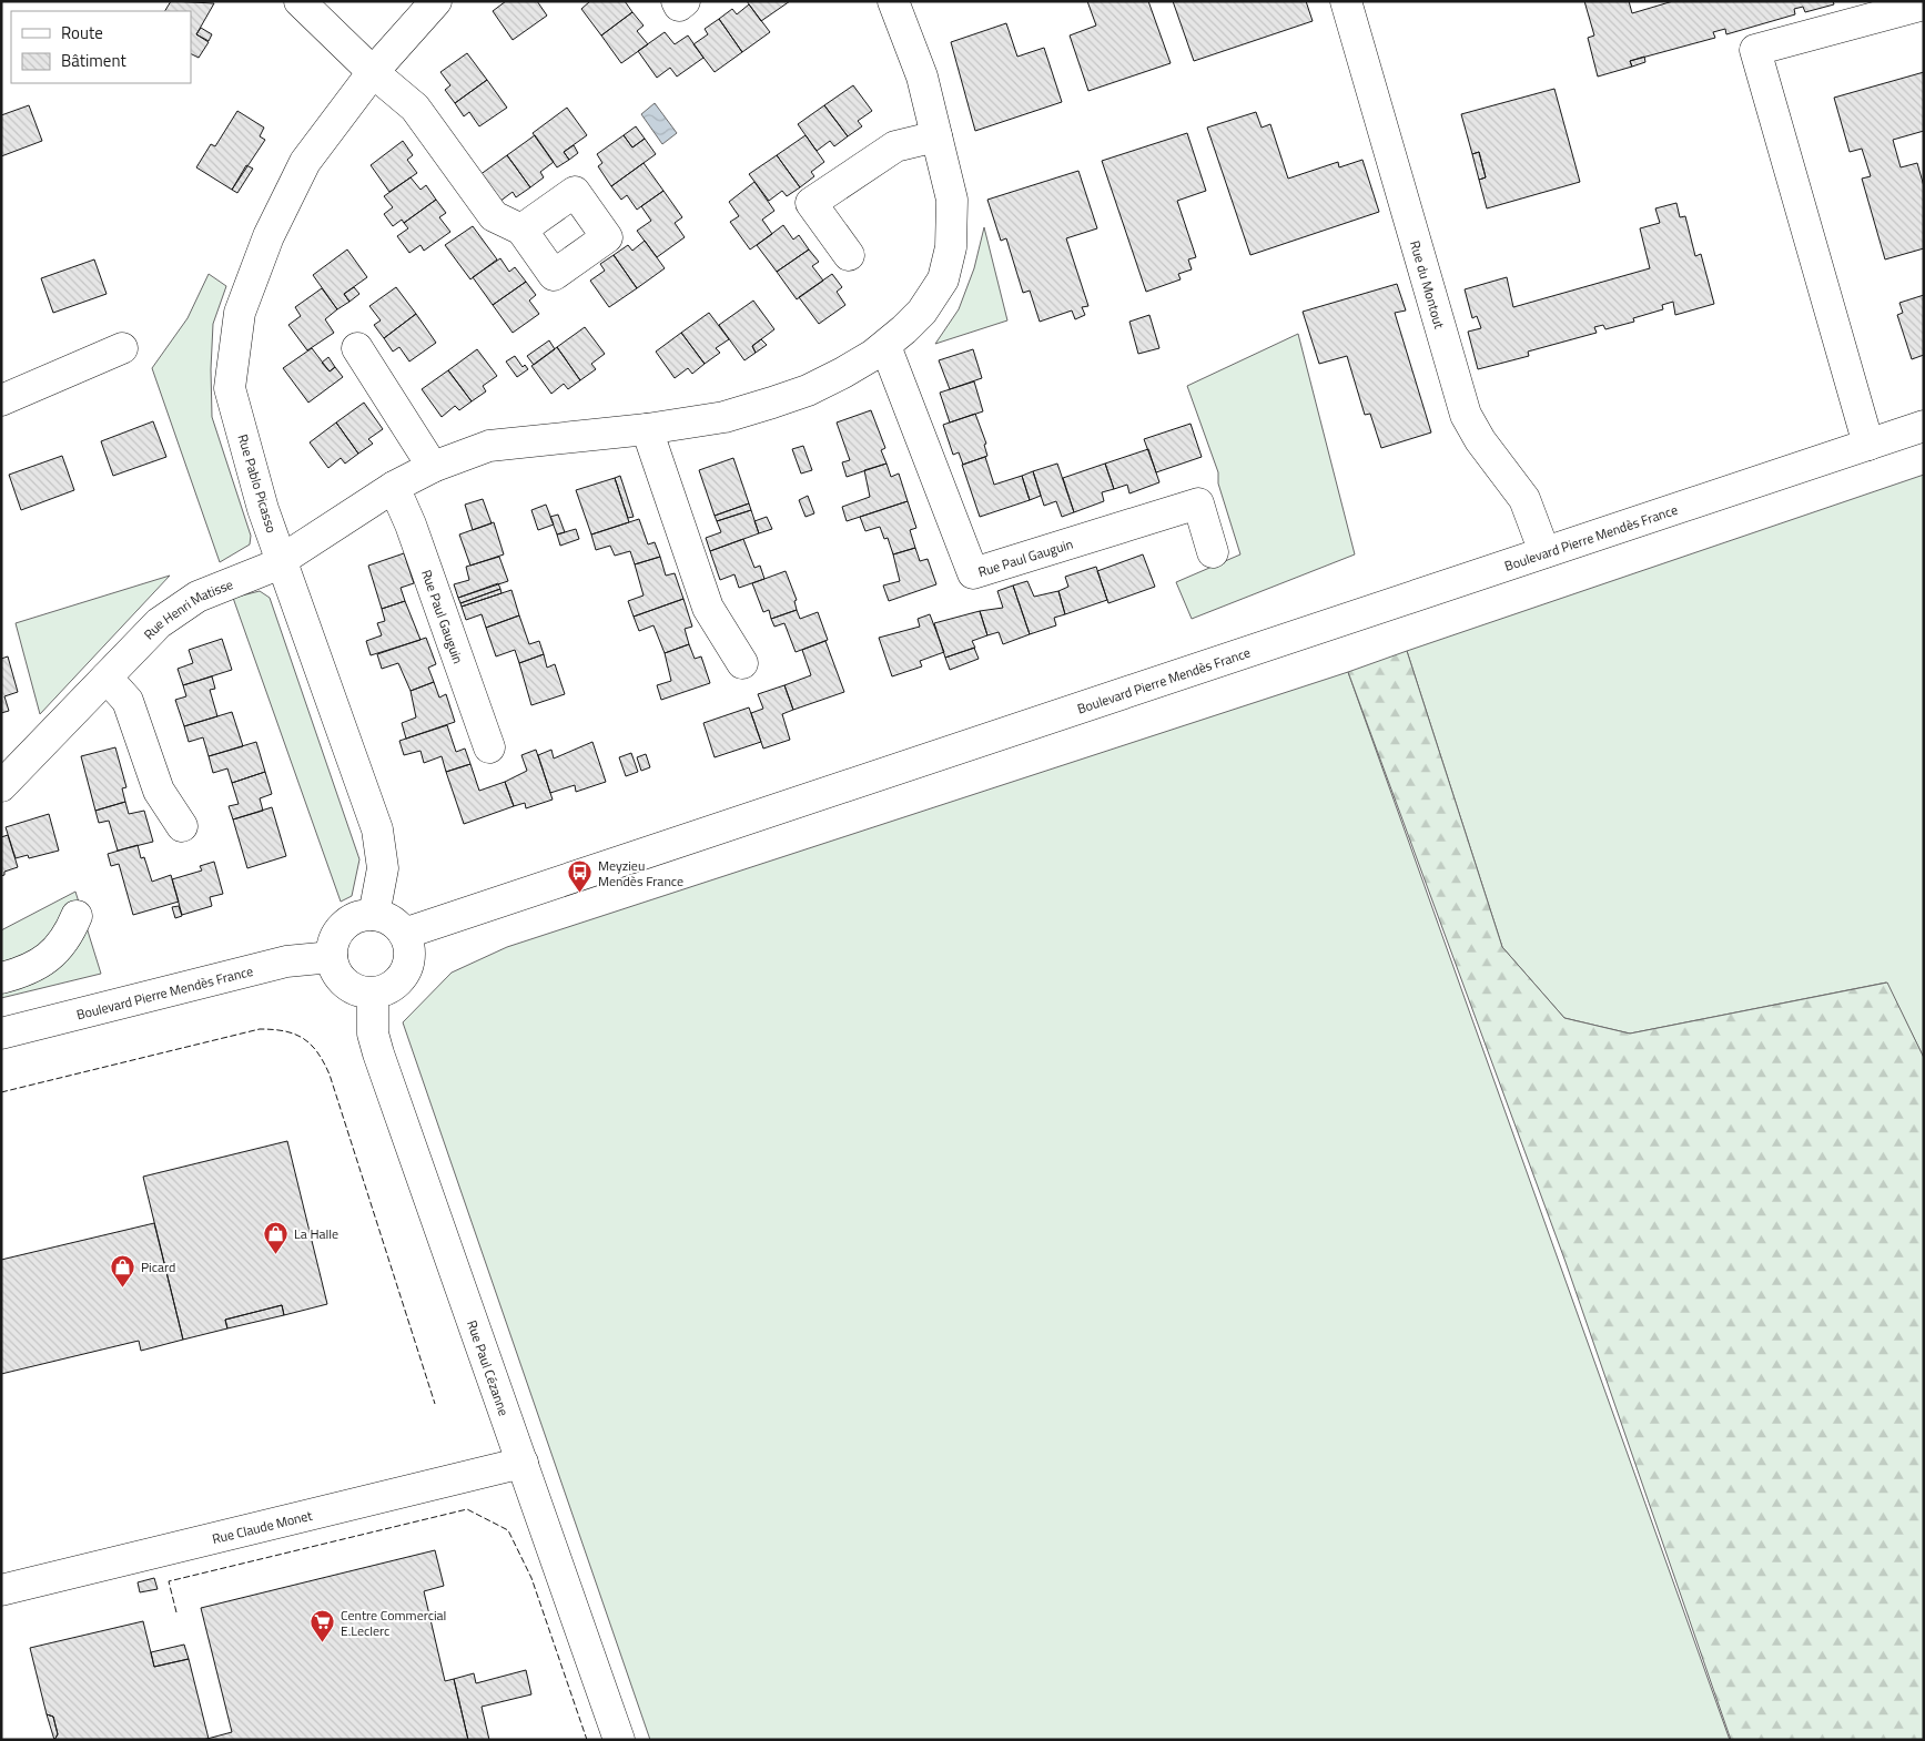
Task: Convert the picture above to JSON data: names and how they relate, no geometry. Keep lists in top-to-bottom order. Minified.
{"streets":{"street":["Rue du Montout","Rue Pablo Picasso","Boulevard Pierre Mendès France","Rue Paul Gauguin","Rue Henri Matisse","Rue Paul Cézanne","Rue Claude Monet"]},"crossings":[["Rue du Montout","Boulevard Pierre Mendès France"],["Rue Pablo Picasso","Boulevard Pierre Mendès France"],["Rue Pablo Picasso","Rue Henri Matisse"],["Rue Pablo Picasso","Rue Paul Cézanne"],["Boulevard Pierre Mendès France","Rue Paul Cézanne"],["Rue Paul Cézanne","Rue Claude Monet"]],"places":{"bus stop":["Meyzieu Mendès France"],"shop":["La Halle","Picard"],"supermarket":["Centre Commercial E.Leclerc"]},"legend":["Route","Bâtiment"]}
